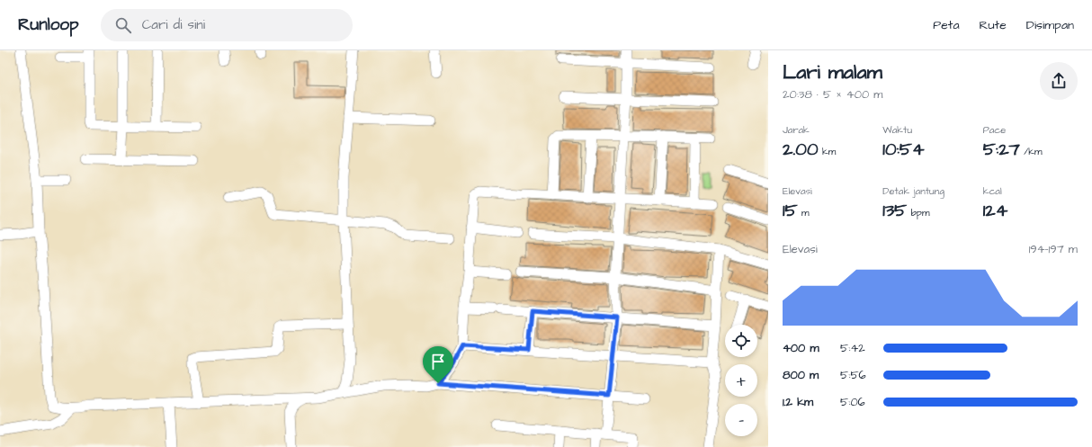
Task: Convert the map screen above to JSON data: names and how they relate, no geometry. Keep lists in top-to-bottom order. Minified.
{"page":{"header":"Runloop","search":"Cari di sini","nav":["Peta","Rute","Disimpan"],"heading":["Lari malam","20:38 · 5 × 400 m"],"stats":[["Jarak","2.00 km"],["Waktu","10:54"],["Pace","5:27 /km"],["Elevasi","15 m"],["Detak jantung","135 bpm"],["kcal","124"]],"chart":["Elevasi","194–197 m"],"map_buttons":["+","−"],"list":[{"name":"400 m","note":"5:42"},{"name":"800 m","note":"5:56"},{"name":"1.2 km","note":"5:06"}]}}
